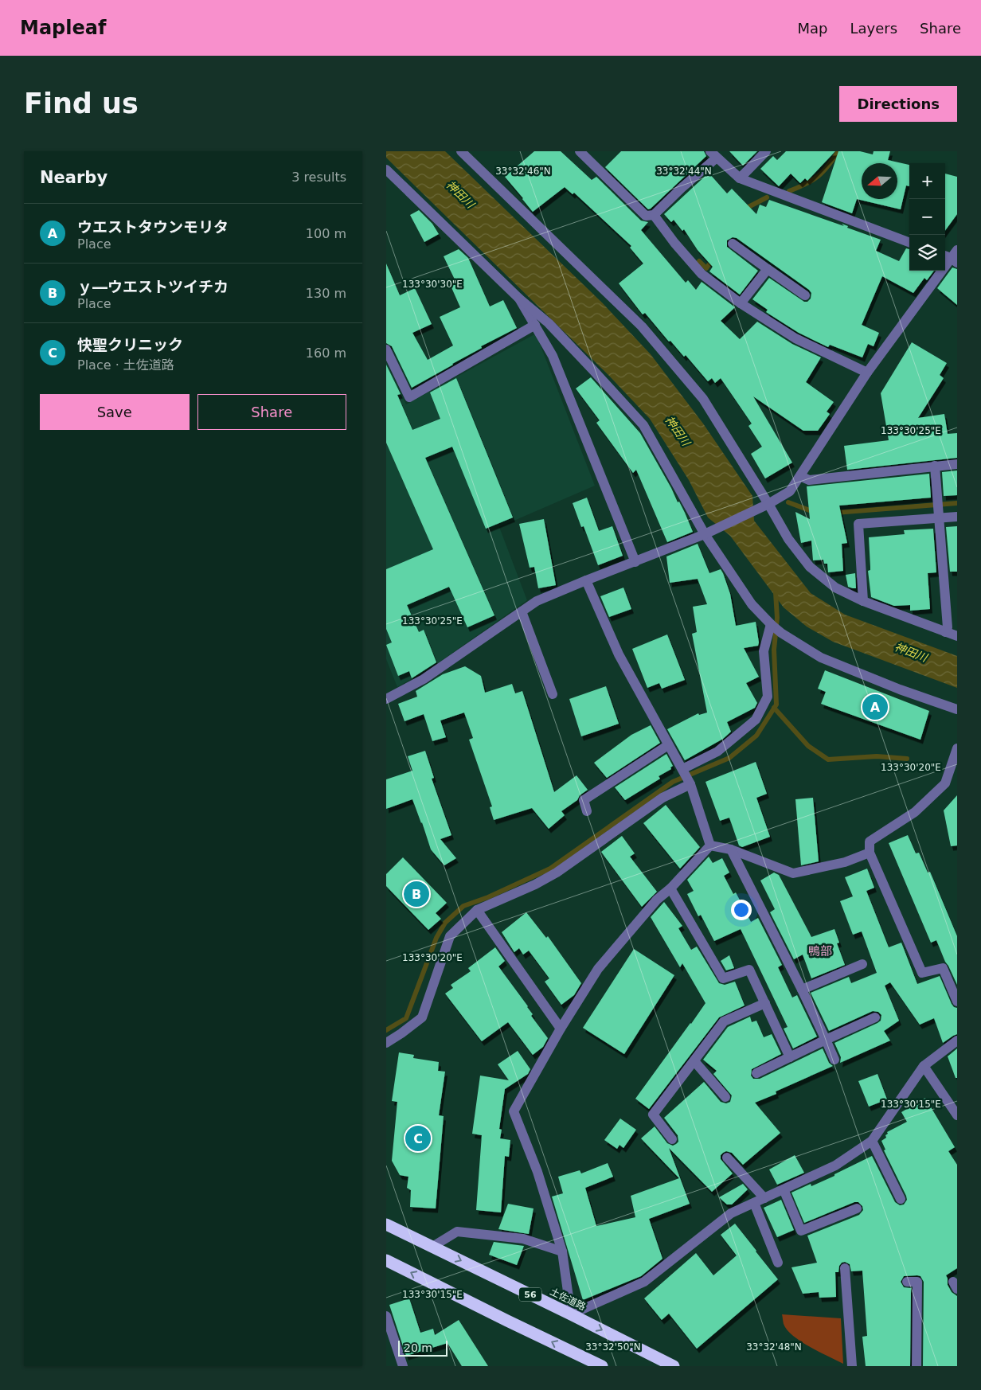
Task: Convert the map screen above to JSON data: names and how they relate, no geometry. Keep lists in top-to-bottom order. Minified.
{"streets":{"highway":["56","土佐道路"]},"districts":["鴨部"],"water":["神田川"],"scale_bar":"20 m","north":"left","page":{"header":"Mapleaf","nav":["Map","Layers","Share"],"buttons":["Directions",["Save","Share"]],"title":"Find us","heading":["Nearby","3 results"],"map_buttons":["+","−"],"list":[{"mark":"A","name":"ウエストタウンモリタ","note":"Place","value":"100 m"},{"mark":"B","name":"ｙ―ウエストツイチカ","note":"Place","value":"130 m"},{"mark":"C","name":"快聖クリニック","note":"Place · 土佐道路","value":"160 m"}],"pins":["A","B","C"],"scale":"20 m"},"coordinates":["33°32'46\"N","33°32'44\"N","133°30'30\"E","133°30'25\"E","133°30'20\"E","133°30'15\"E","33°32'50\"N","33°32'48\"N"]}
